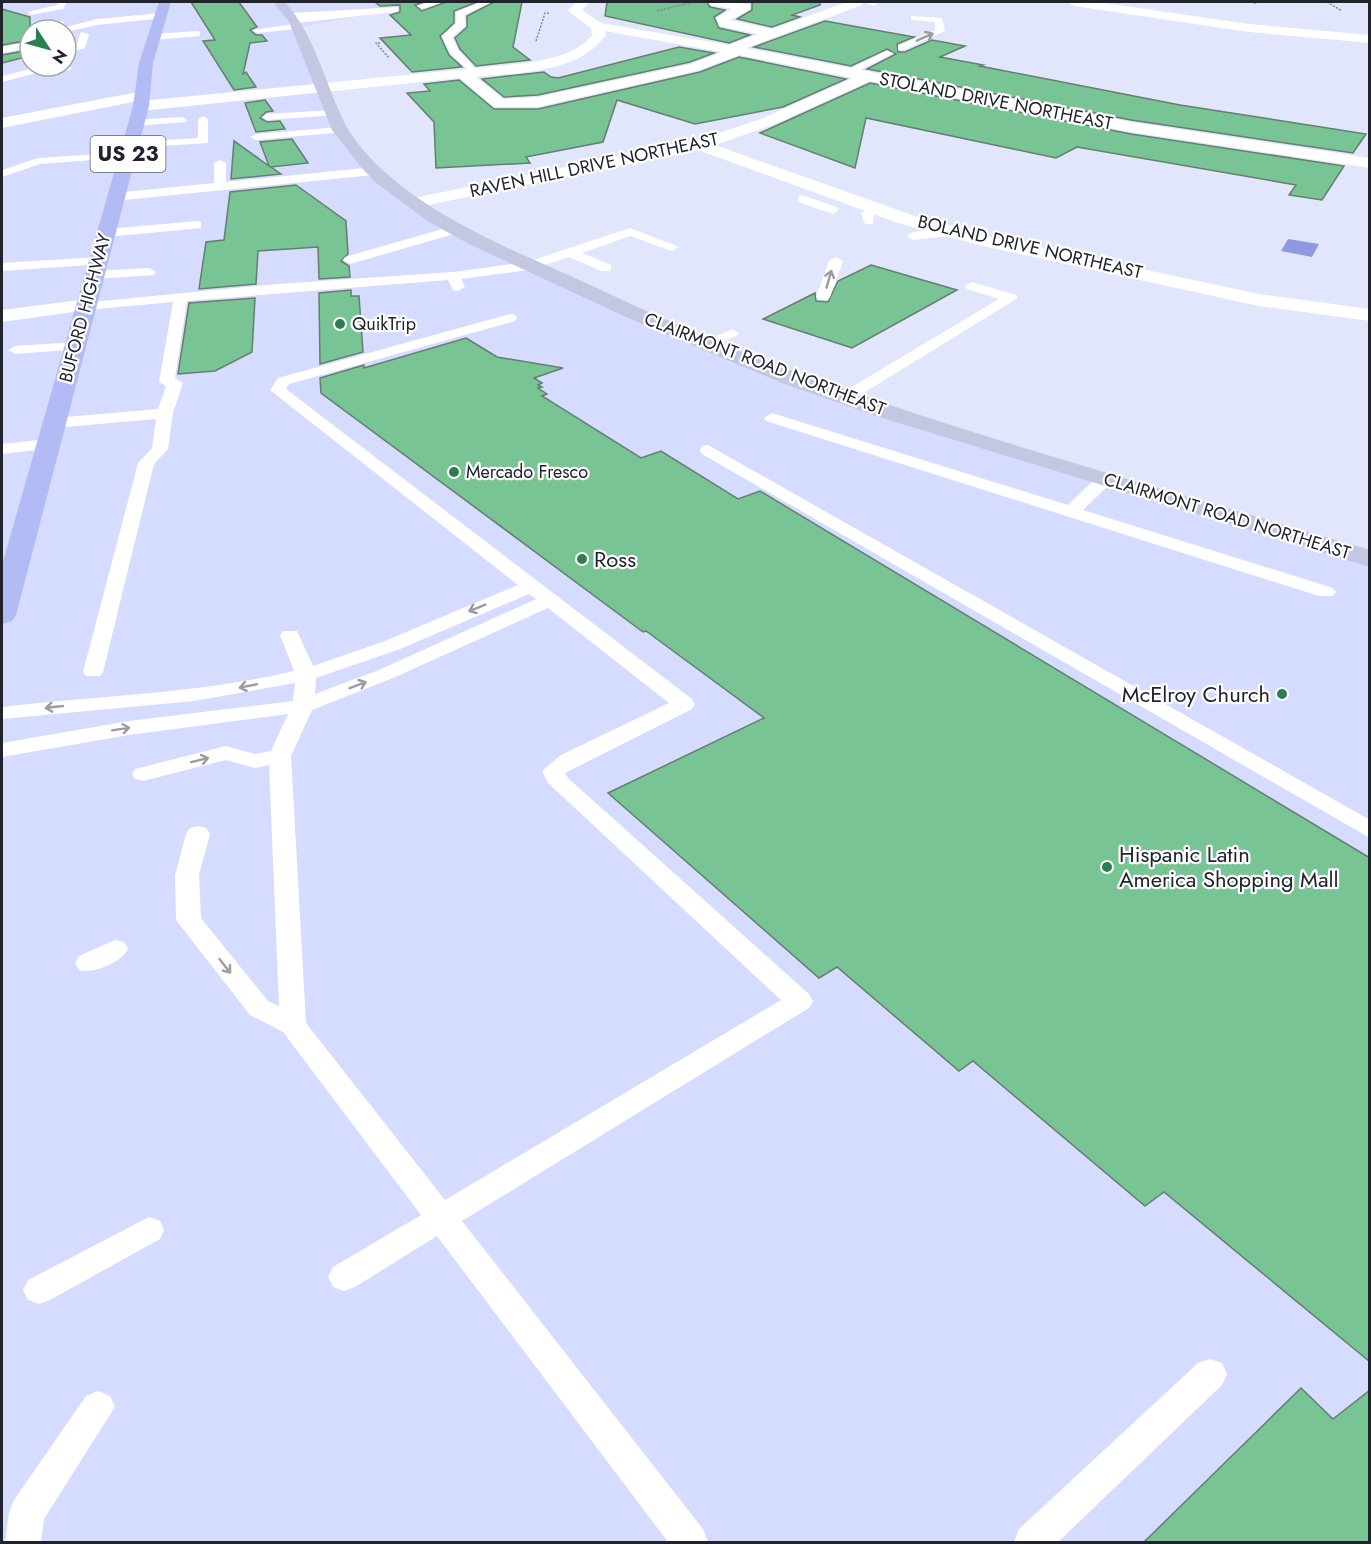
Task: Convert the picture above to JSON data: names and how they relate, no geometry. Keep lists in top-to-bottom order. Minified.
{"streets":{"main road":["US 23","BUFORD HIGHWAY","CLAIRMONT ROAD NORTHEAST"],"street":["STOLAND DRIVE NORTHEAST","RAVEN HILL DRIVE NORTHEAST","BOLAND DRIVE NORTHEAST"]},"crossings":[["STOLAND DRIVE NORTHEAST","RAVEN HILL DRIVE NORTHEAST"],["RAVEN HILL DRIVE NORTHEAST","BOLAND DRIVE NORTHEAST"],["RAVEN HILL DRIVE NORTHEAST","CLAIRMONT ROAD NORTHEAST"]],"places":["QuikTrip","Mercado Fresco","Ross","McElroy Church","Hispanic Latin America Shopping Mall"],"north":"bottom right"}
